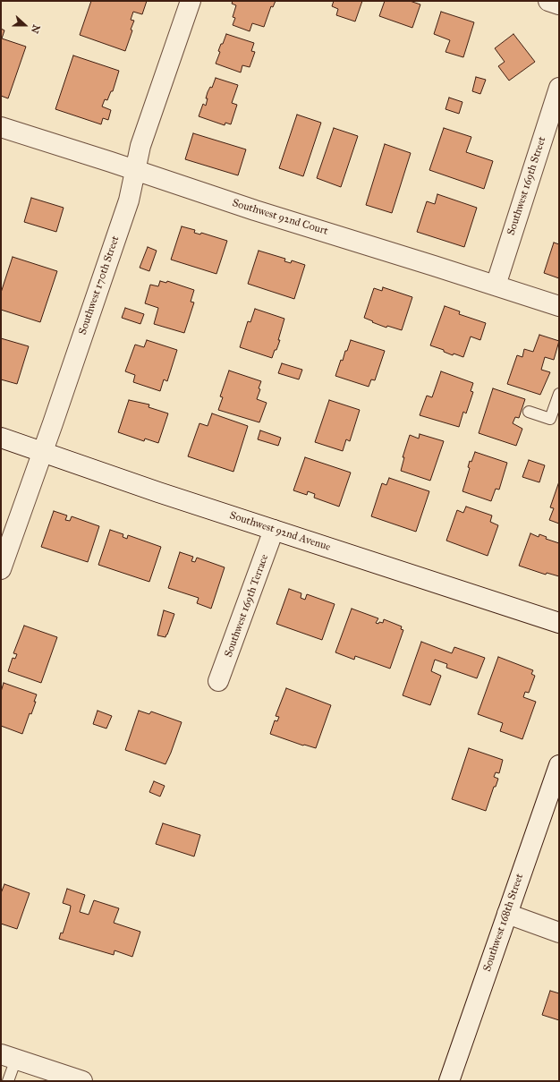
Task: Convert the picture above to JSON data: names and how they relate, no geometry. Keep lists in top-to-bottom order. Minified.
{"streets":{"street":["Southwest 169th Street","Southwest 92nd Court","Southwest 170th Street","Southwest 92nd Avenue","Southwest 169th Terrace","Southwest 168th Street"]},"crossings":[["Southwest 169th Street","Southwest 92nd Court"],["Southwest 92nd Court","Southwest 170th Street"],["Southwest 170th Street","Southwest 92nd Avenue"],["Southwest 92nd Avenue","Southwest 169th Terrace"]],"north":"right"}
